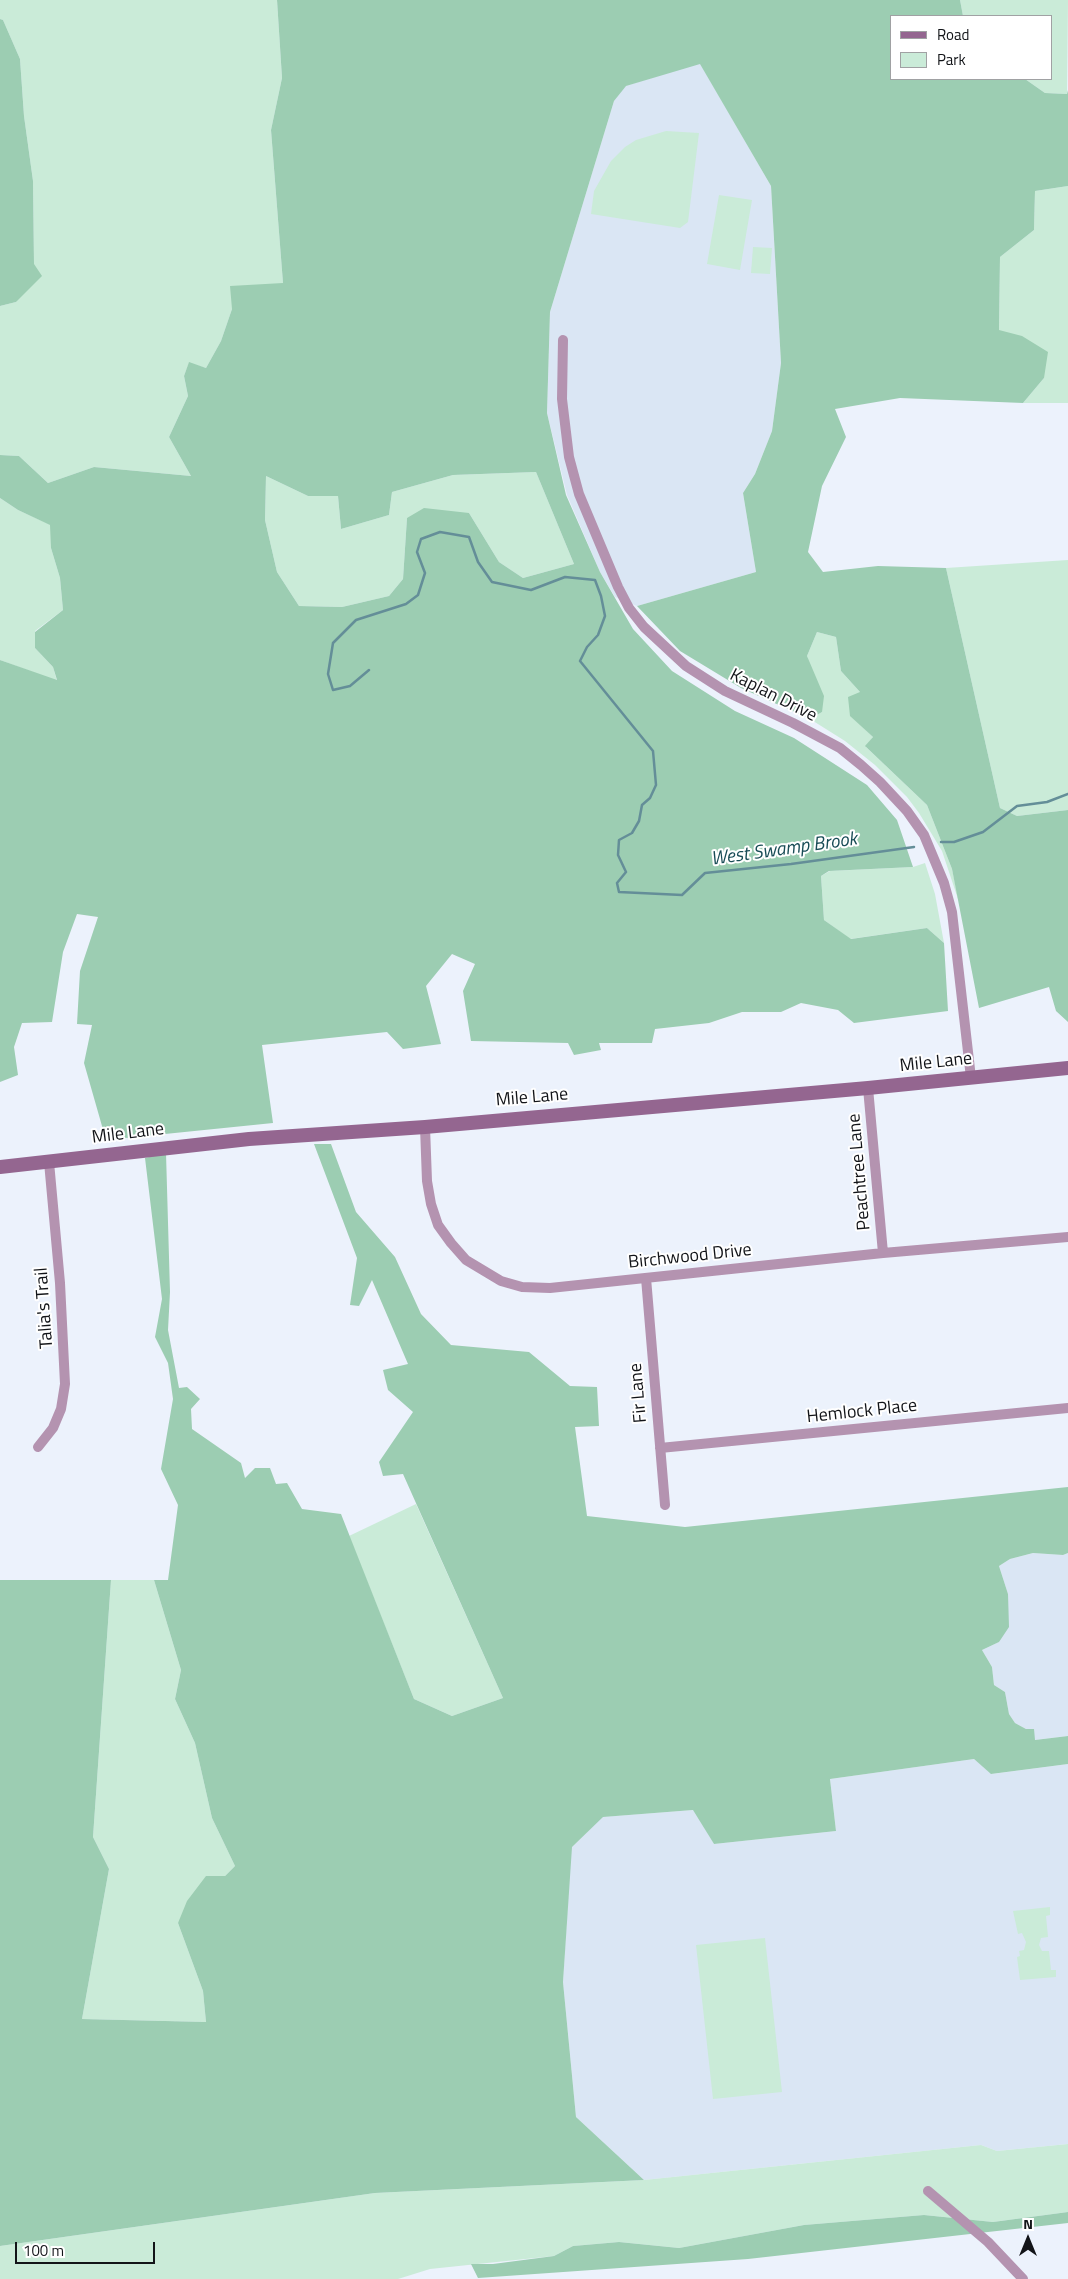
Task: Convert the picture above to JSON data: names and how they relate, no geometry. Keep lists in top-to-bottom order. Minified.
{"streets":{"street":["Kaplan Drive","Mile Lane","Peachtree Lane","Birchwood Drive","Talia's Trail","Fir Lane","Hemlock Place"]},"crossings":[["Kaplan Drive","Mile Lane"],["Mile Lane","Peachtree Lane"],["Mile Lane","Birchwood Drive"],["Mile Lane","Talia's Trail"],["Peachtree Lane","Birchwood Drive"],["Birchwood Drive","Fir Lane"],["Fir Lane","Hemlock Place"]],"water":["West Swamp Brook"],"legend":["Road","Park"],"scale_bar":"100 m","north":"top"}
